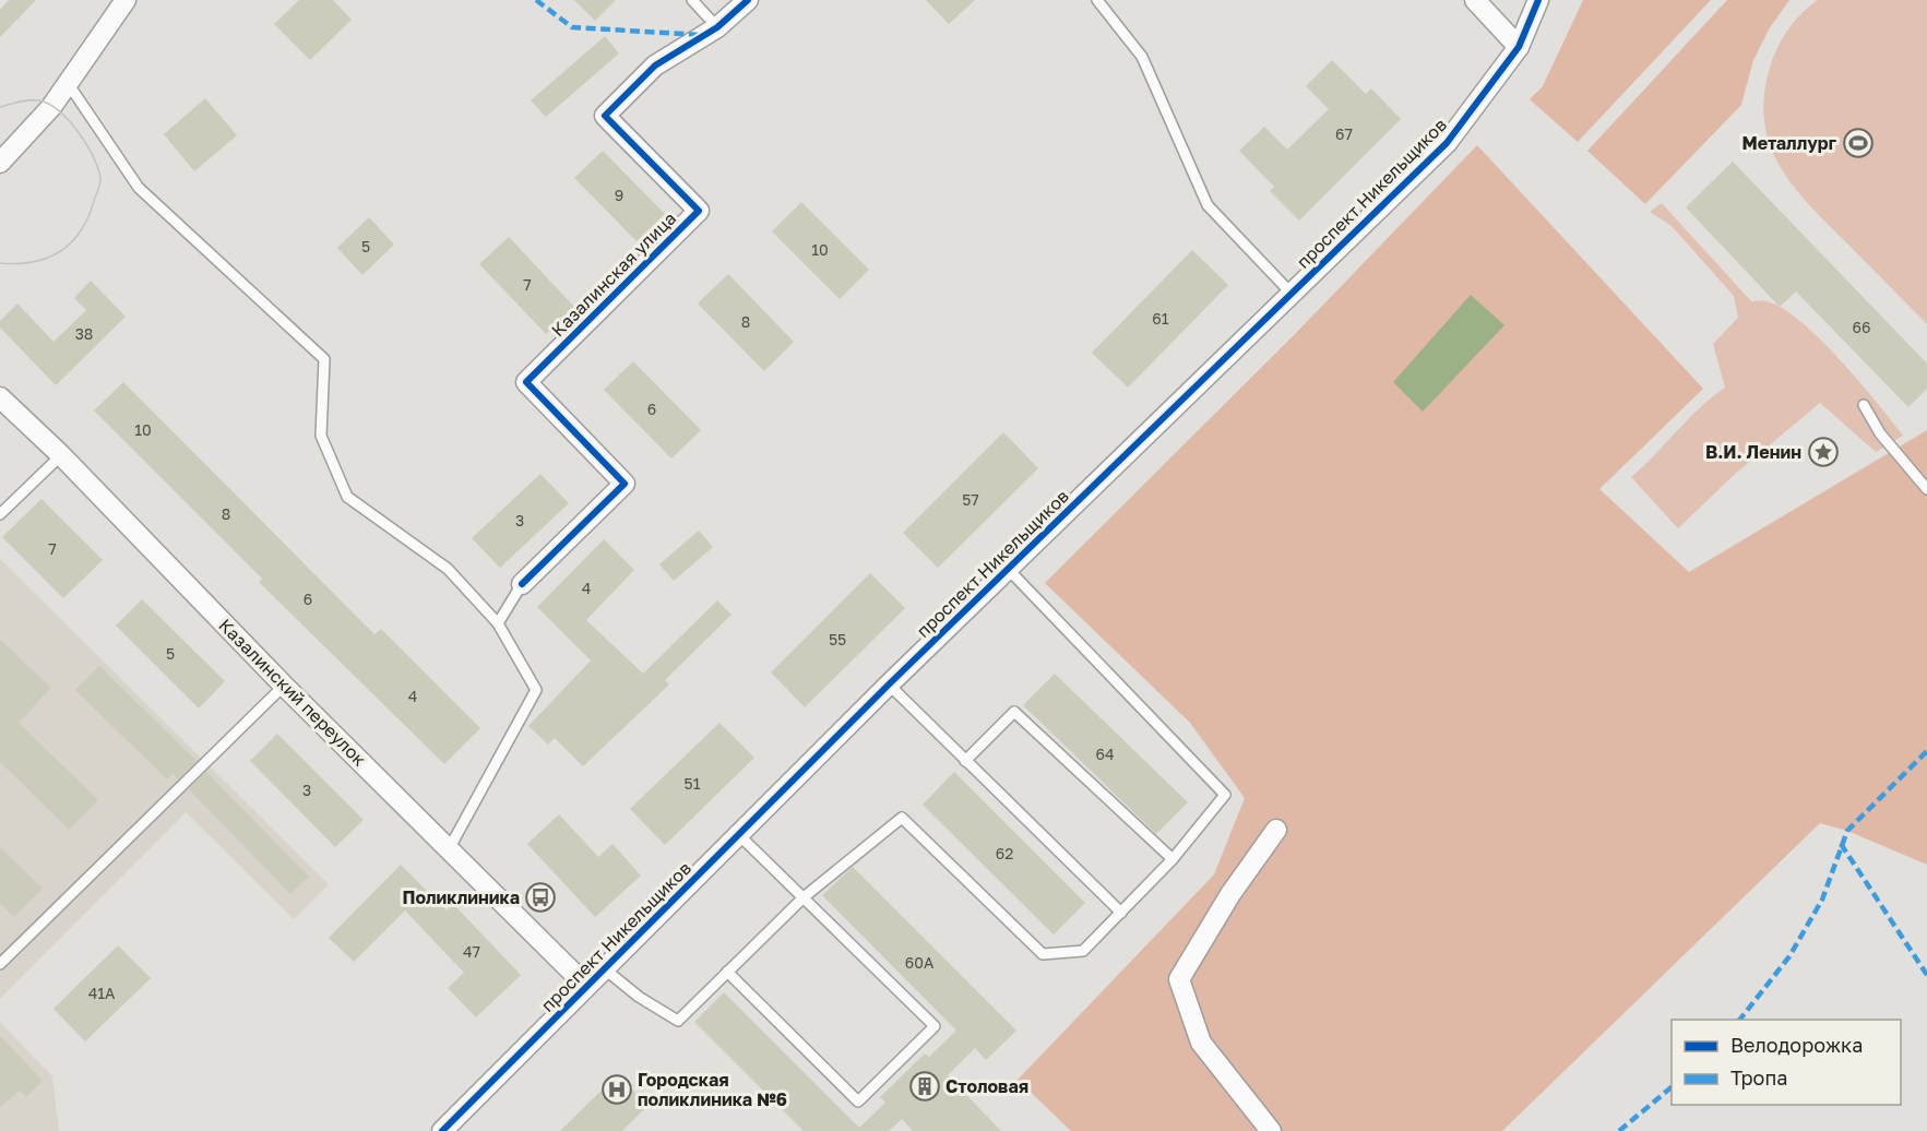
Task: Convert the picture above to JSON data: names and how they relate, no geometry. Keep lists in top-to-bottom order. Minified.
{"streets":{"street":["проспект Никельщиков","Казалинская улица","Казалинский переулок"]},"crossings":[["проспект Никельщиков","Казалинский переулок"]],"places":{"sports":["Металлург"],"place":["В.И. Ленин"],"bus stop":["Поликлиника"],"building":["Столовая"],"hospital":["Городская поликлиника №6"]},"house_numbers":["67","9","5","10","7","61","8","66","38","6","10","57","8","3","7","4","6","55","5","4","64","51","3","62","47","60А","41А"],"legend":["Велодорожка","Тропа"]}
